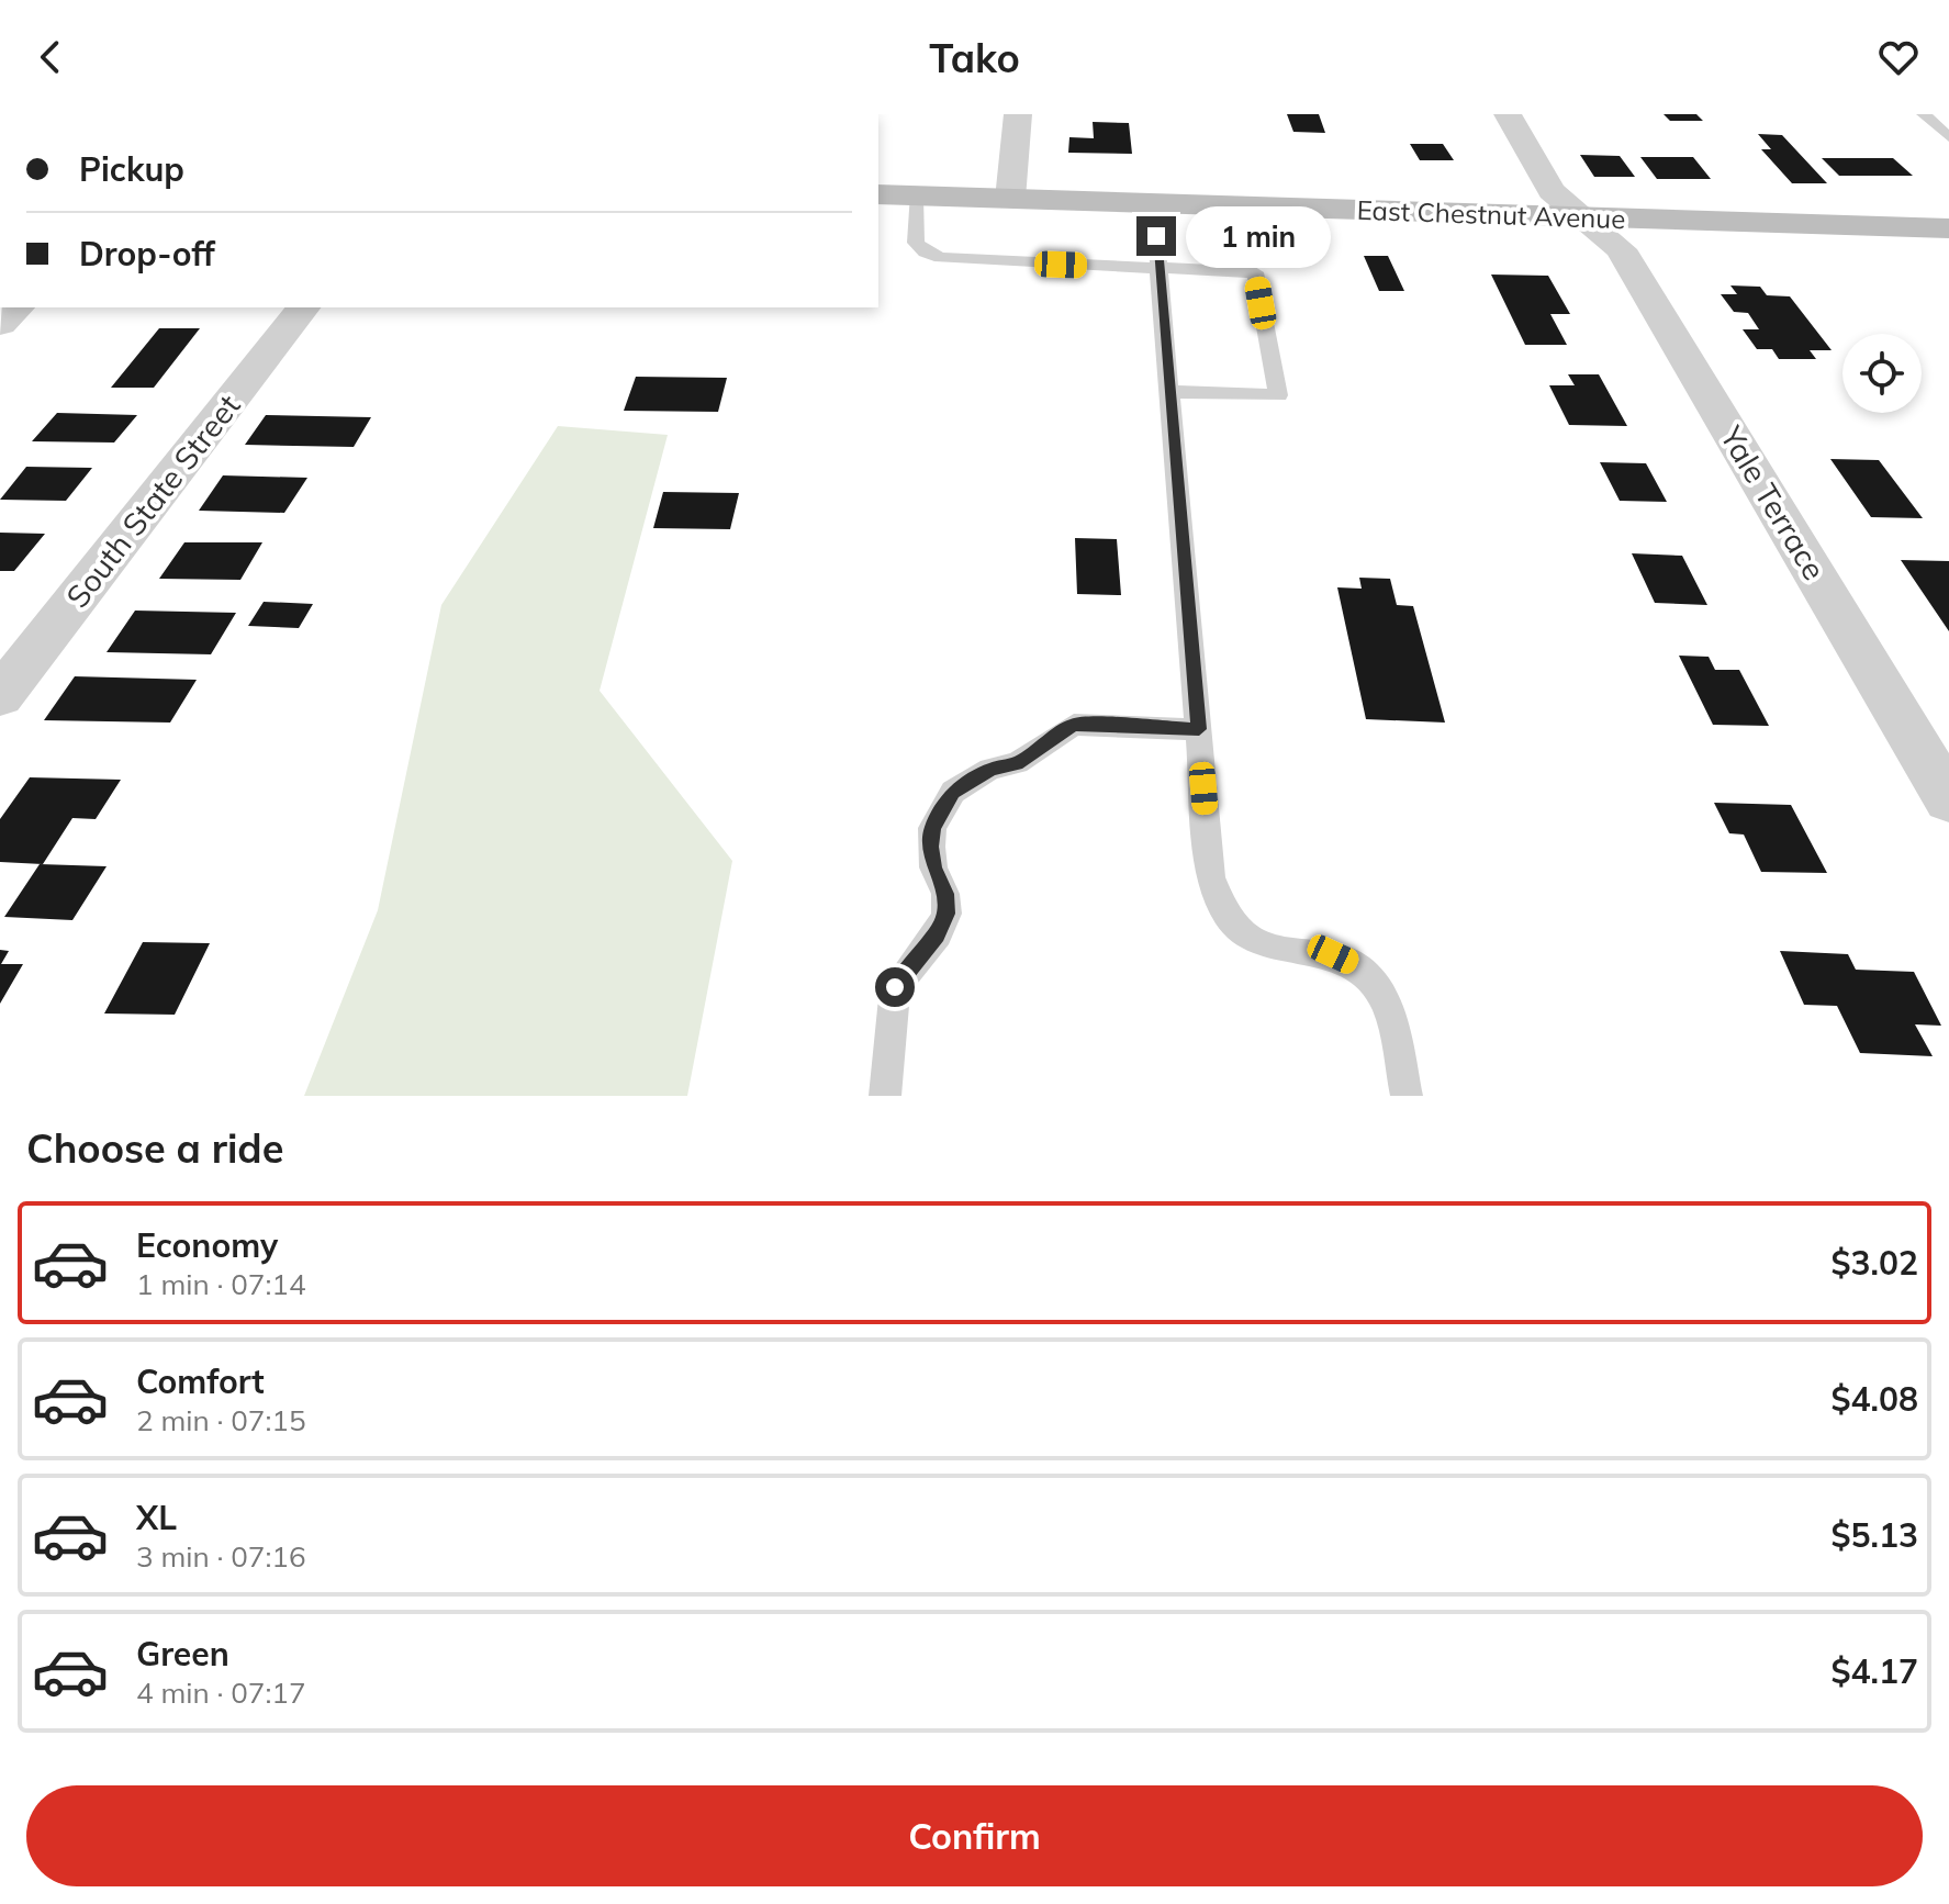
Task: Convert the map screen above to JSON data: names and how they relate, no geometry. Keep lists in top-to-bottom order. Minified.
{"streets":{"street":["East Chestnut Avenue","South State Street","Yale Terrace"]},"crossings":[["East Chestnut Avenue","Yale Terrace"]],"page":{"header":"Tako","banner":["Pickup","Drop-off"],"bubble":"1 min","heading":"Choose a ride","list":[{"name":"Economy","note":"1 min · 07:14","value":"$3.02"},{"name":"Comfort","note":"2 min · 07:15","value":"$4.08"},{"name":"XL","note":"3 min · 07:16","value":"$5.13"},{"name":"Green","note":"4 min · 07:17","value":"$4.17"}],"buttons":"Confirm"}}
